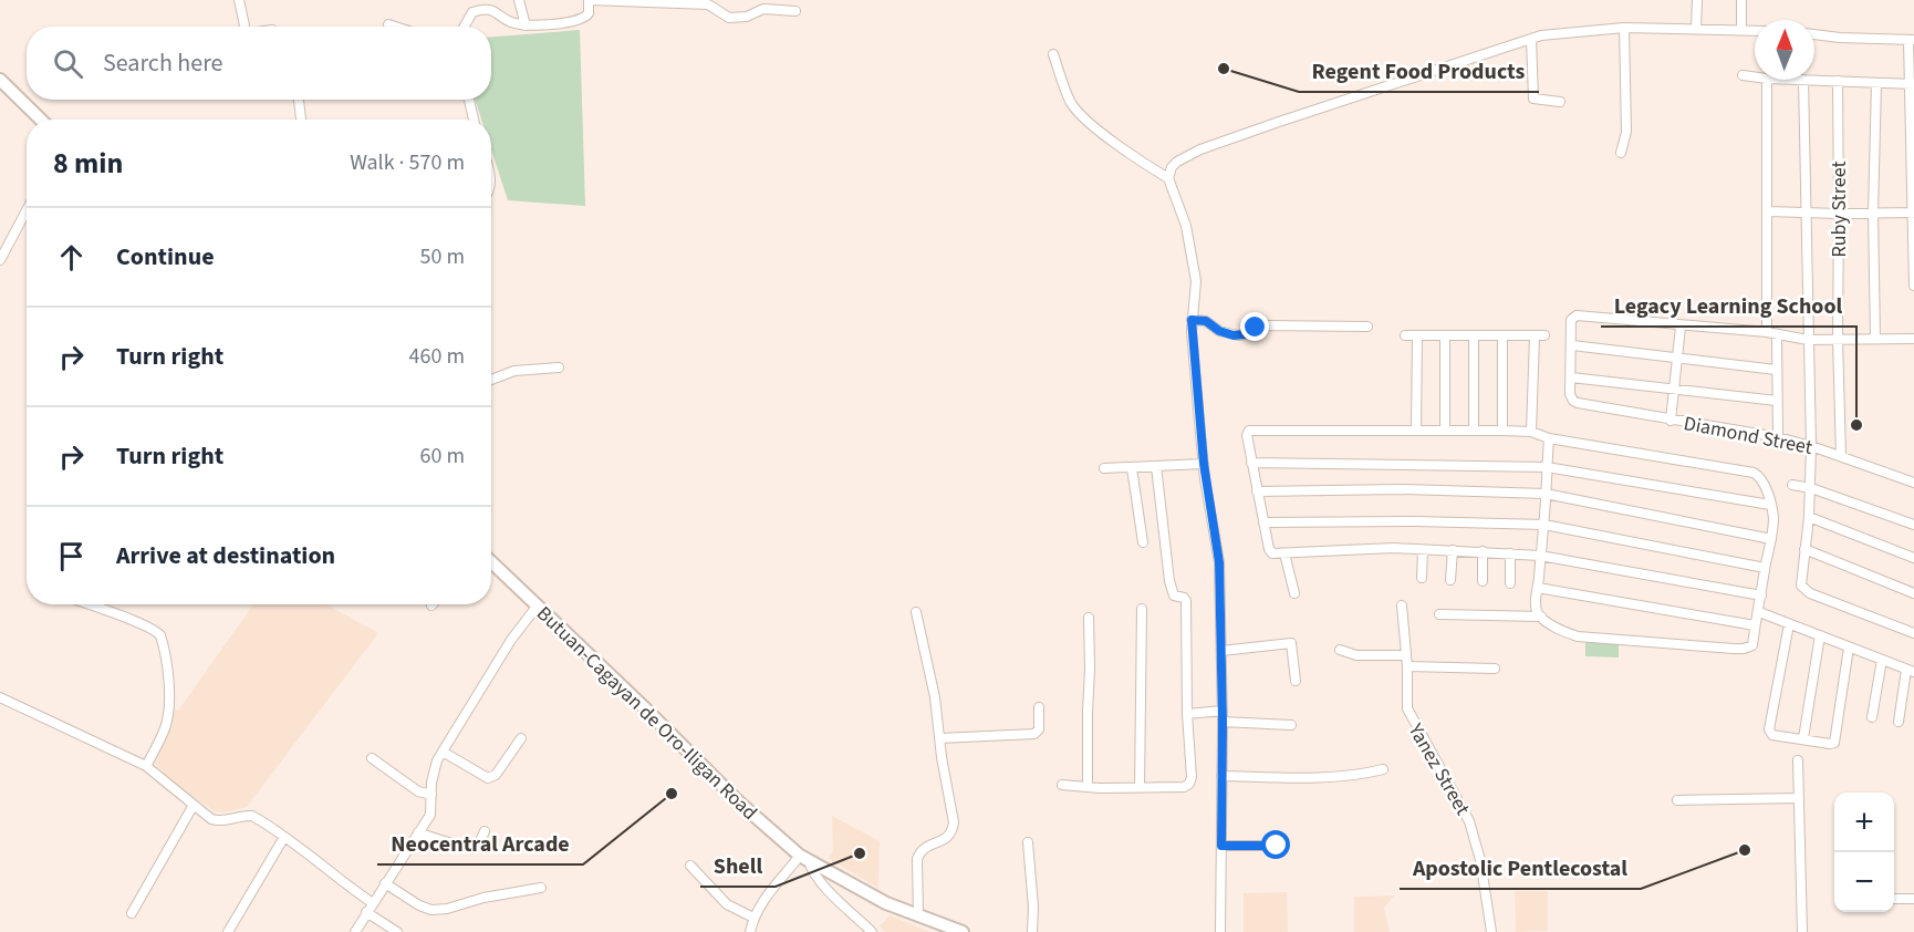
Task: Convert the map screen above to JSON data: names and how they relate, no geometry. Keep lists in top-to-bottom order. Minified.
{"streets":{"highway":["Butuan-Cagayan de Oro-Iligan Road"],"street":["Ruby Street","Diamond Street","Yanez Street"]},"crossings":[["Ruby Street","Diamond Street"]],"places":["Regent Food Products","Legacy Learning School","Neocentral Arcade","Apostolic Pentlecostal","Shell"],"north":"top","page":{"search":"Search here","heading":["8 min","Walk · 570 m"],"list":[["Continue","50 m"],["Turn right","460 m"],["Turn right","60 m"],"Arrive at destination"],"map_buttons":["+","−"]}}
